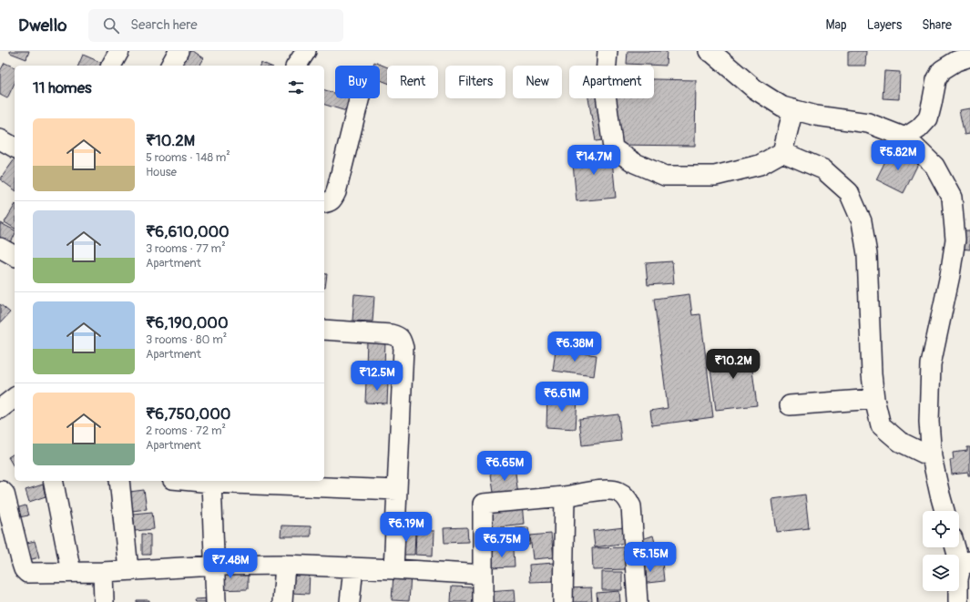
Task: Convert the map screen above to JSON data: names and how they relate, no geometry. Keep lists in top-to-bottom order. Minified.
{"page":{"header":"Dwello","search":"Search here","nav":["Map","Layers","Share"],"chip":["Buy","Rent","Filters","New","Apartment"],"heading":"11 homes","list":[{"name":"₹10.2M","note":"5 rooms · 148 m² · House"},{"name":"₹6,610,000","note":"3 rooms · 77 m² · Apartment"},{"name":"₹6,190,000","note":"3 rooms · 80 m² · Apartment"},{"name":"₹6,750,000","note":"2 rooms · 72 m² · Apartment"}],"price":["₹5.82M","₹14.7M","₹6.38M","₹10.2M","₹12.5M","₹6.61M","₹6.65M","₹6.19M","₹6.75M","₹5.15M","₹7.48M"]}}
